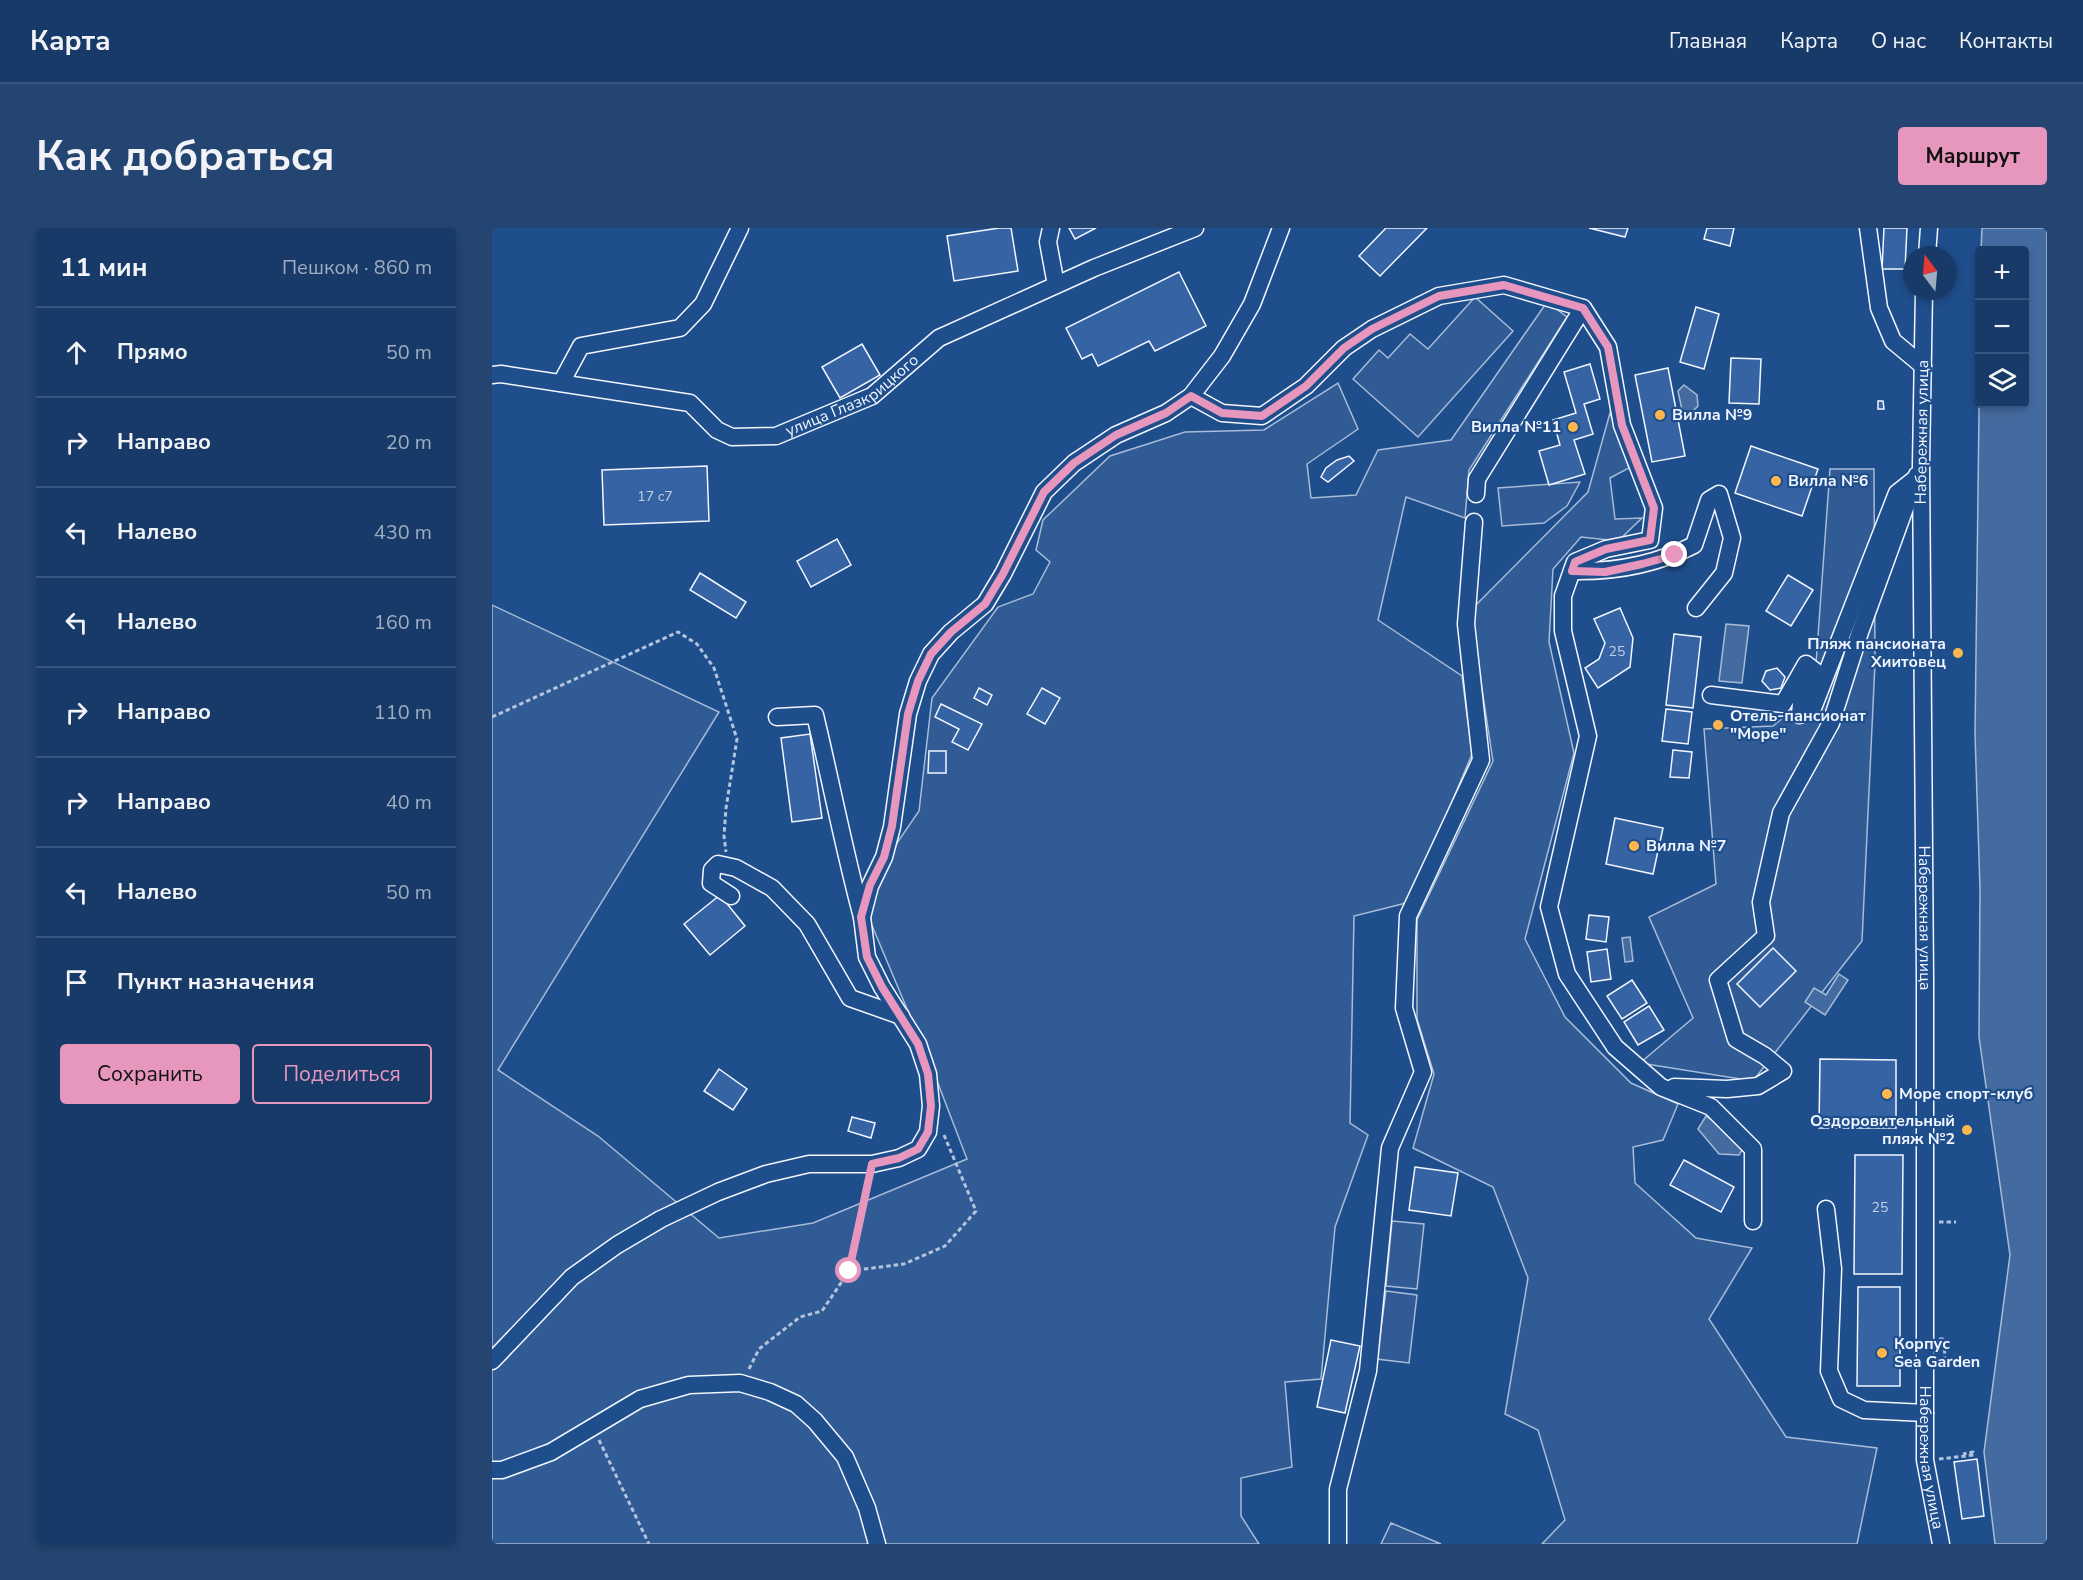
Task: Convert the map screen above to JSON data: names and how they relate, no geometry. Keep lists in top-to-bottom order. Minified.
{"streets":{"street":["улица Глазкрицкого","Набережная улица"]},"places":["Вилла №9","Вилла №11","Вилла №6","Пляж пансионата Хиитовец","Отель-пансионат \"Море\"","Вилла №7","Море спорт-клуб","Оздоровительный пляж №2","Корпус Sea Garden"],"house_numbers":["17 с7","25","25"],"north":"top","page":{"header":"Карта","nav":["Главная","Карта","О нас","Контакты"],"buttons":["Маршрут",["Сохранить","Поделиться"]],"title":"Как добраться","heading":["11 мин","Пешком · 860 m"],"map_buttons":["+","−"],"list":[["Прямо","50 m"],["Направо","20 m"],["Налево","430 m"],["Налево","160 m"],["Направо","110 m"],["Направо","40 m"],["Налево","50 m"],"Пункт назначения"]}}
